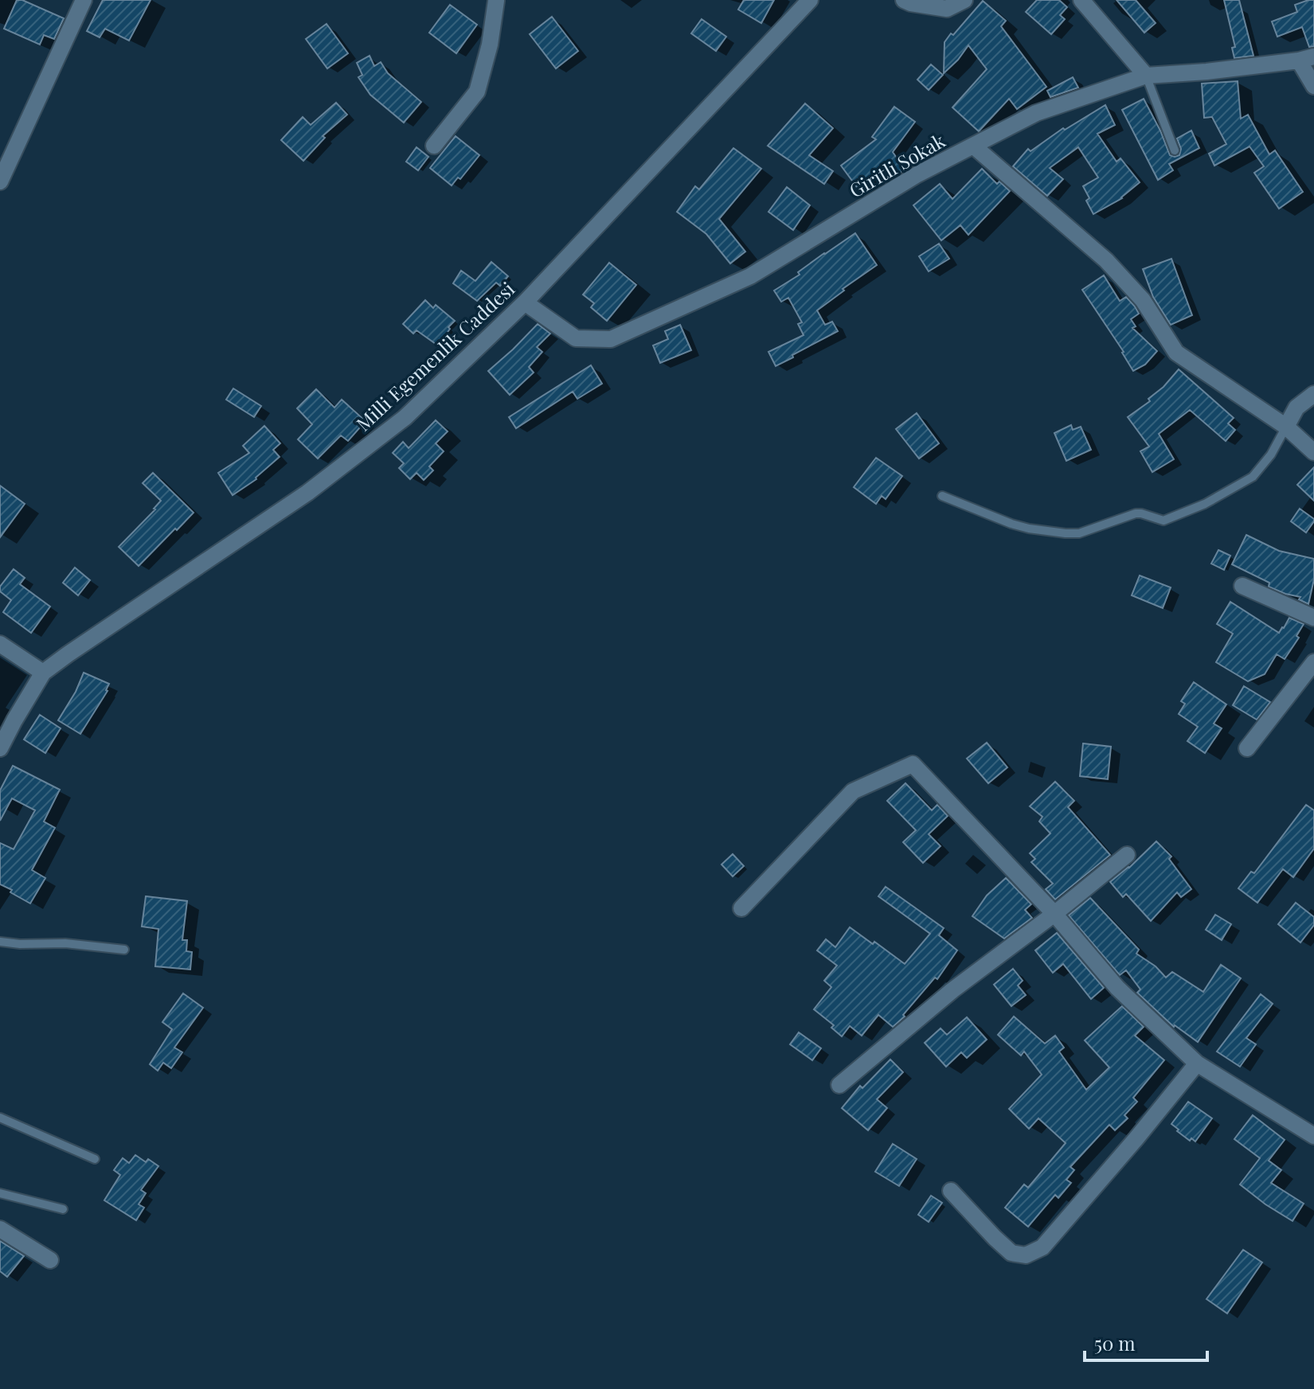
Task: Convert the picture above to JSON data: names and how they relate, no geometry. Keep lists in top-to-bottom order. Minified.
{"streets":{"street":["Giritli Sokak","Milli Egemenlik Caddesi"]},"crossings":[["Giritli Sokak","Milli Egemenlik Caddesi"]],"scale_bar":"50 m"}
